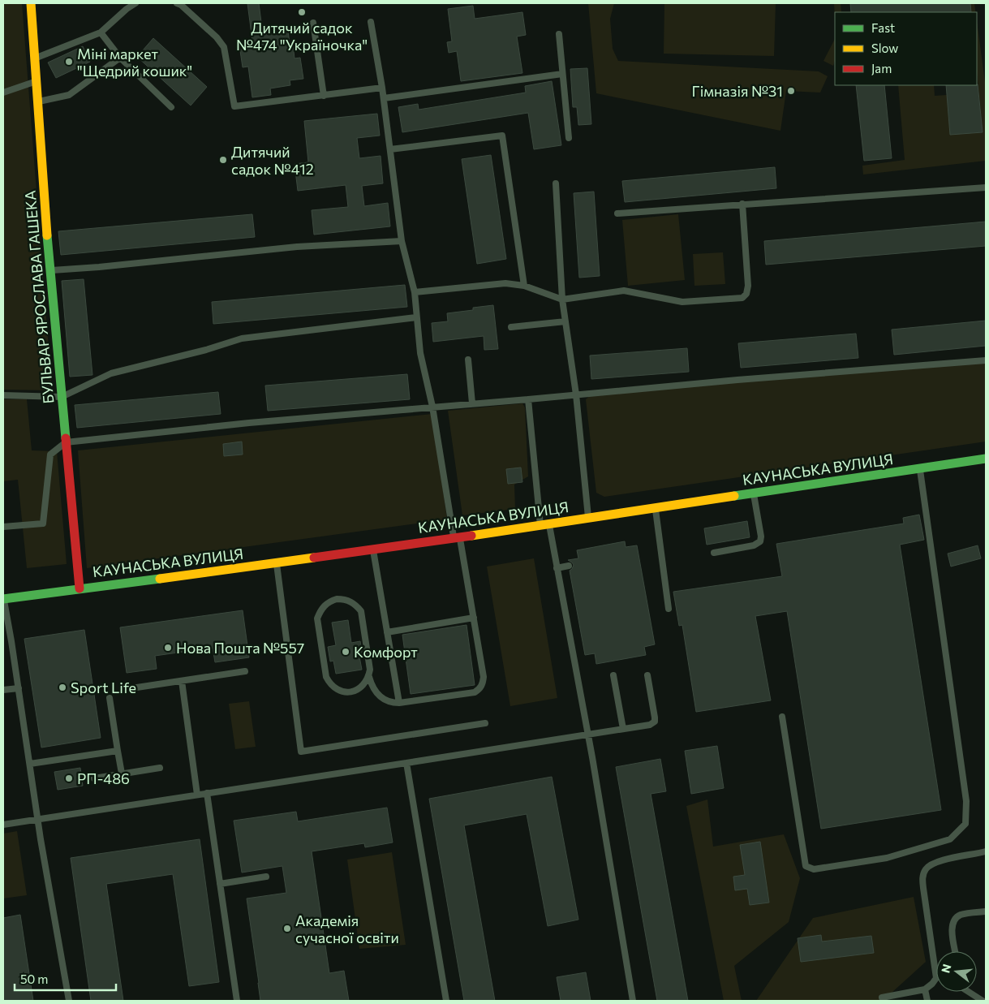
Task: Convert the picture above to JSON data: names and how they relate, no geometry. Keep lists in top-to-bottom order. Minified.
{"streets":{"street":["БУЛЬВАР ЯРОСЛАВА ГАШЕКА","КАУНАСЬКА ВУЛИЦЯ"]},"crossings":[["БУЛЬВАР ЯРОСЛАВА ГАШЕКА","КАУНАСЬКА ВУЛИЦЯ"]],"places":["Дитячий садок №474 \"Україночка\"","Міні маркет \"Щедрий кошик\"","Гімназія №31","Дитячий садок №412","Нова Пошта №557","Комфорт","Sport Life","РП-486","Академія сучасної освіти"],"legend":["Fast","Slow","Jam"],"scale_bar":"50 m","north":"left"}
